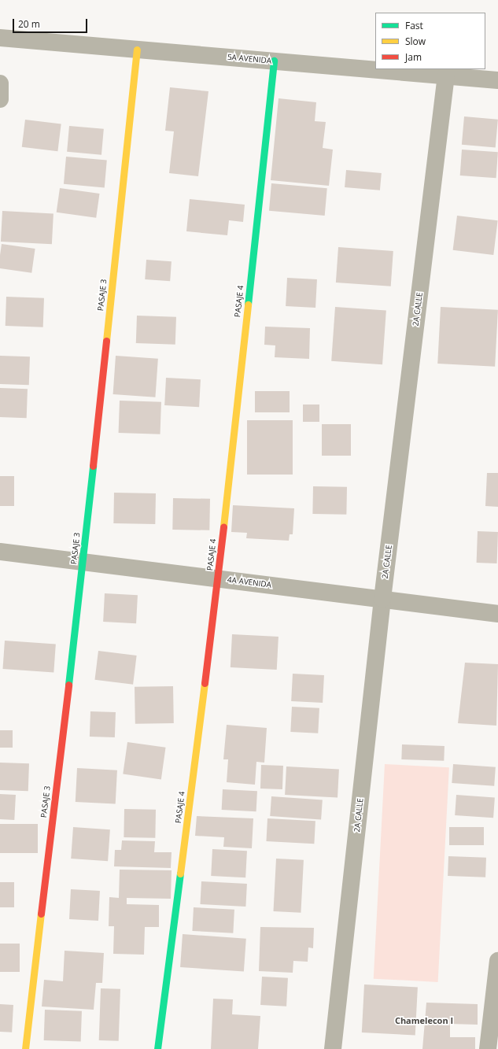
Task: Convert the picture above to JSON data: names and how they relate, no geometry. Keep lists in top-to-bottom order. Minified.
{"streets":{"street":["5A AVENIDA","PASAJE 3","PASAJE 4","2A CALLE","4A AVENIDA"]},"crossings":[["5A AVENIDA","PASAJE 3"],["5A AVENIDA","PASAJE 4"],["5A AVENIDA","2A CALLE"],["PASAJE 3","4A AVENIDA"],["PASAJE 4","4A AVENIDA"],["2A CALLE","4A AVENIDA"]],"districts":["Chamelecon I"],"legend":["Fast","Slow","Jam"],"scale_bar":"20 m"}
